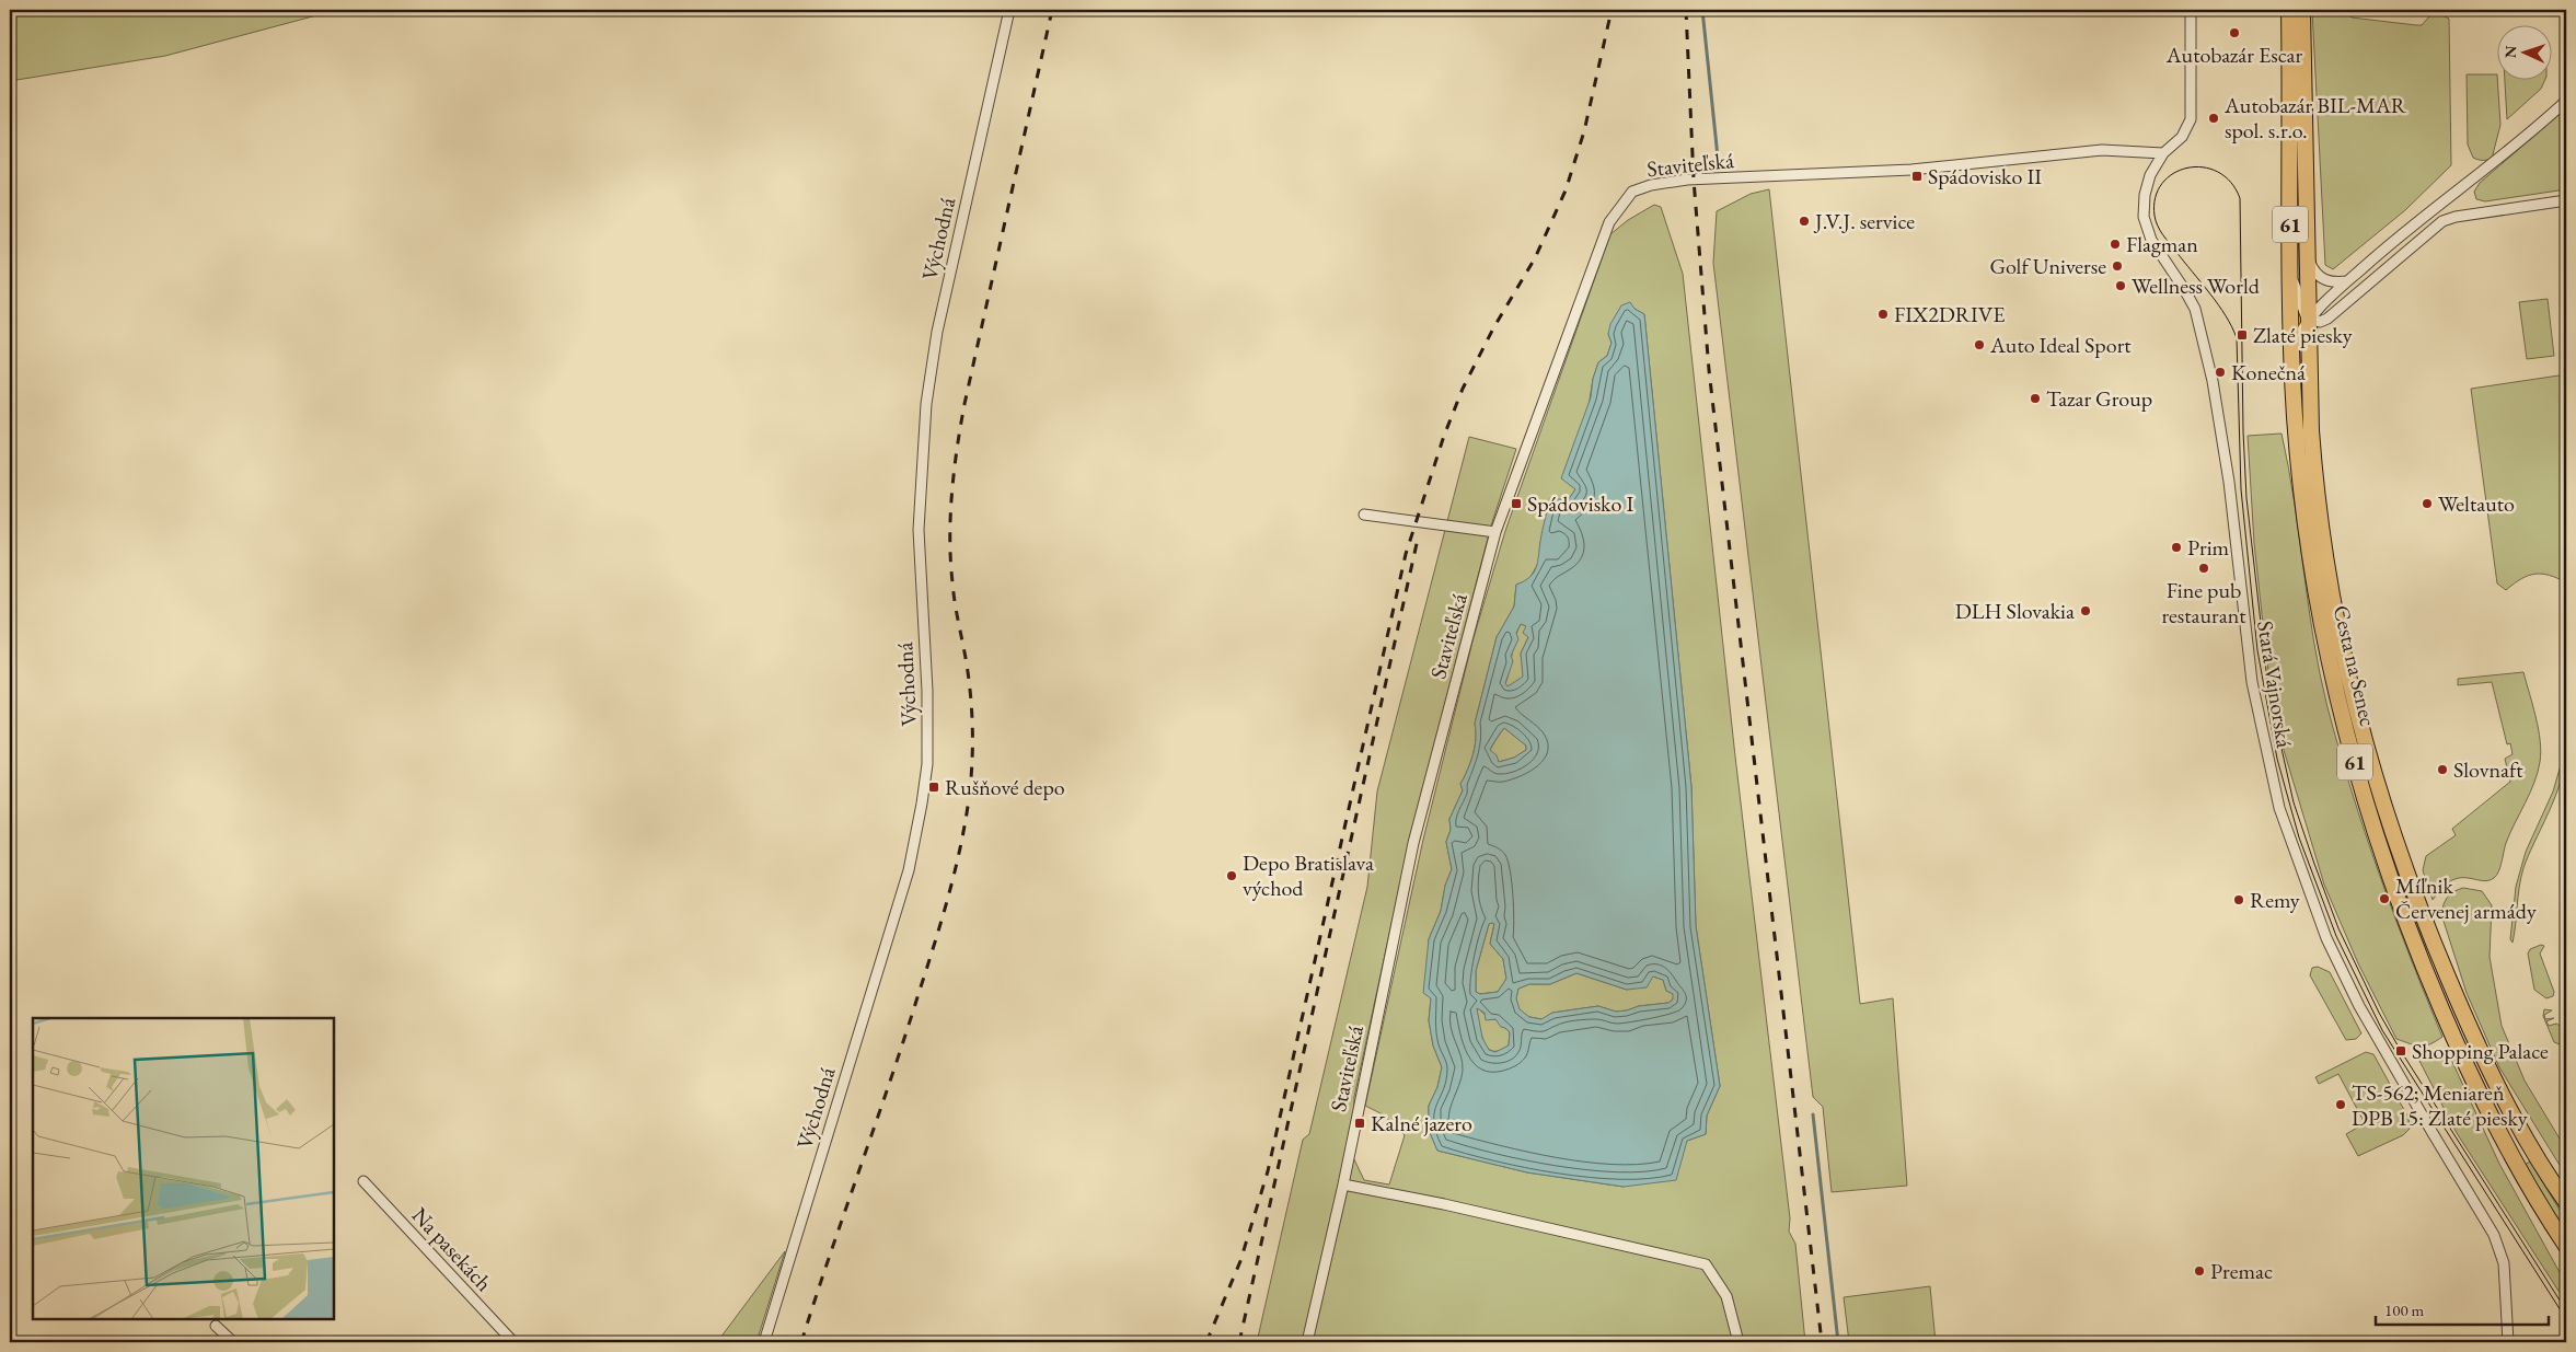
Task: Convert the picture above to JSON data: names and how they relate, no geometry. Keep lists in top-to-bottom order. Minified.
{"streets":{"main road":["61","Cesta na Senec"],"street":["Staviteľská","Východná","Stará Vajnorská","Na pasekách"]},"crossings":[["Staviteľská","Stará Vajnorská"]],"places":{"other":["Autobazár Escar","Autobazár BIL-MAR spol. s.r.o.","J.V.J. service","Flagman","Golf Universe","Wellness World","FIX2DRIVE","Auto Ideal Sport","Konečná","Tazar Group","Weltauto","Prim","Fine pub restaurant","DLH Slovakia","Slovnaft","Depo Bratislava východ","Míľnik Červenej armády","Remy","TS-562; Meniareň DPB 15: Zlaté piesky","Premac"],"transit":["Spádovisko II","Zlaté piesky","Spádovisko I","Rušňové depo","Shopping Palace","Kalné jazero"]},"scale_bar":"100 m","north":"left"}
